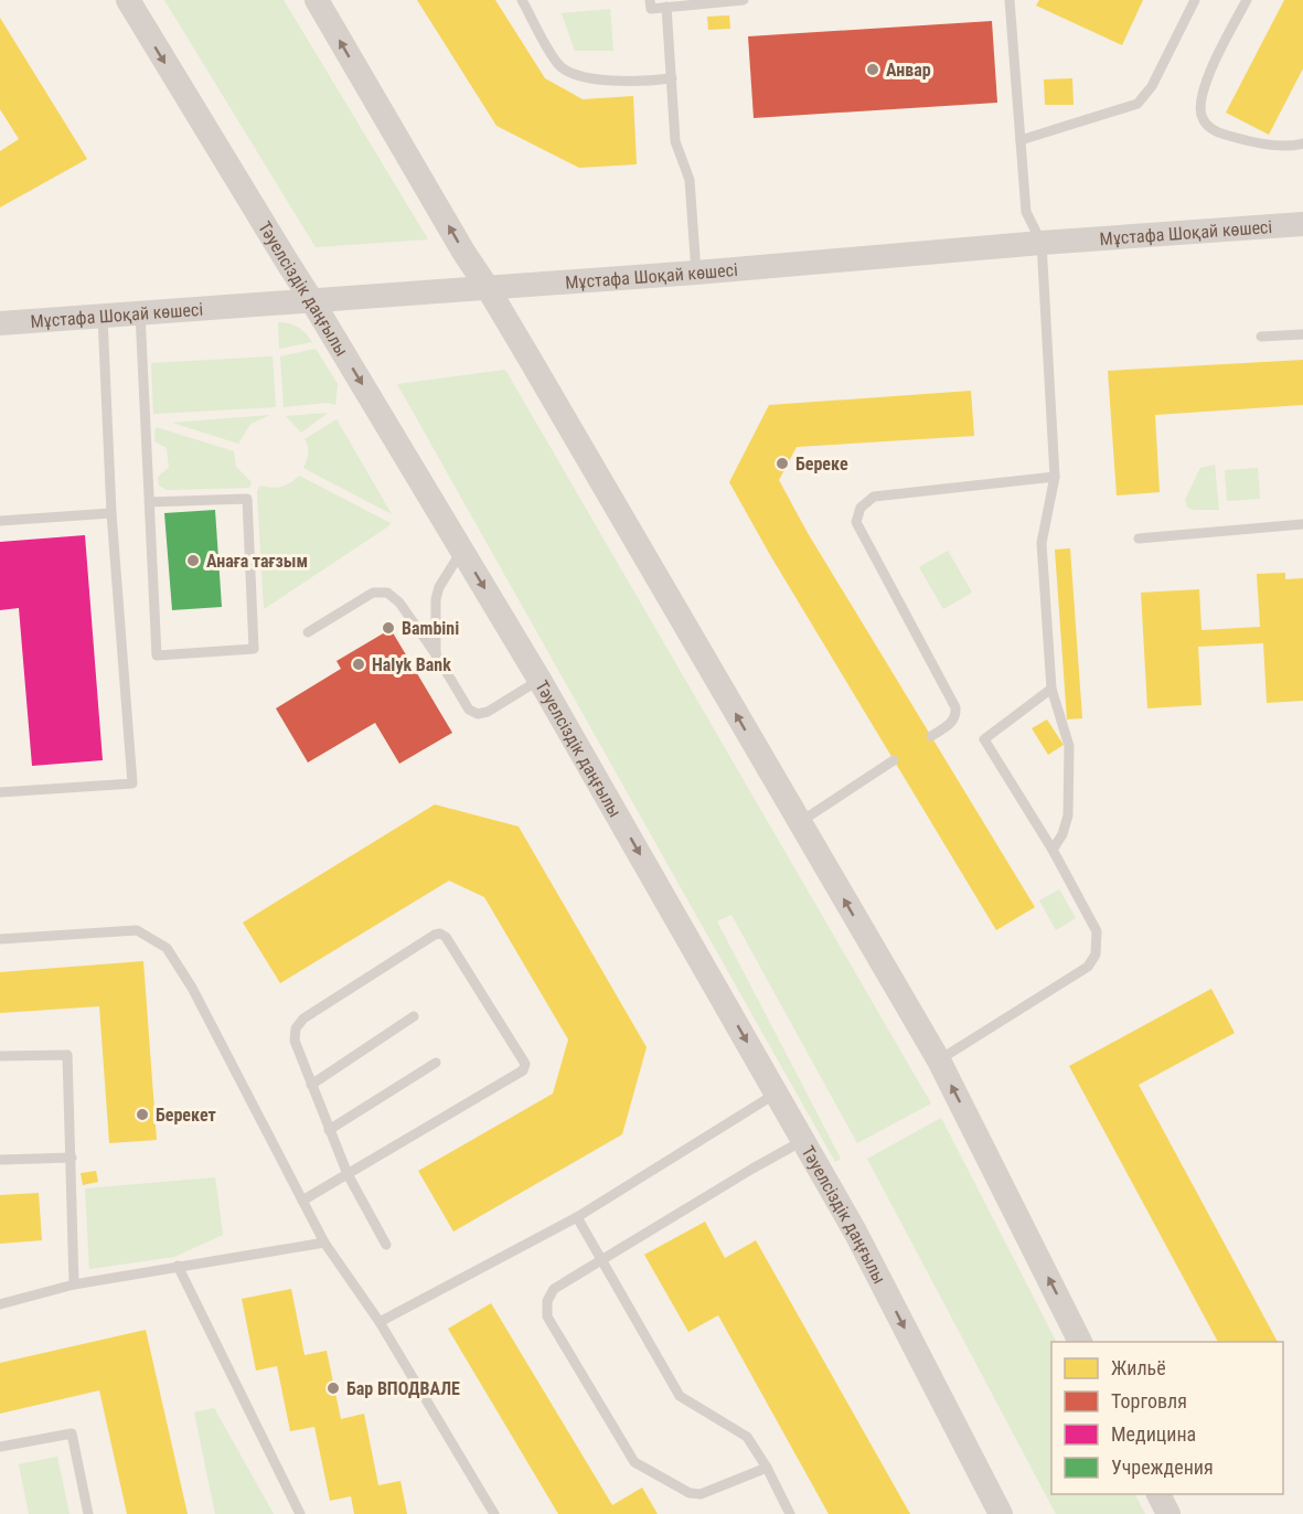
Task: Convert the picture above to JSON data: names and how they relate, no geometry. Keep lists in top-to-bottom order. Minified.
{"streets":{"street":["Мұстафа Шоқай көшесі","Тәуелсіздік даңғылы"]},"crossings":[["Мұстафа Шоқай көшесі","Тәуелсіздік даңғылы"]],"places":["Анвар","Береке","Анаға тағзым","Bambini","Halyk Bank","Берекет","Бар ВПОДВАЛЕ"],"legend":["Жильё","Торговля","Медицина","Учреждения"]}
